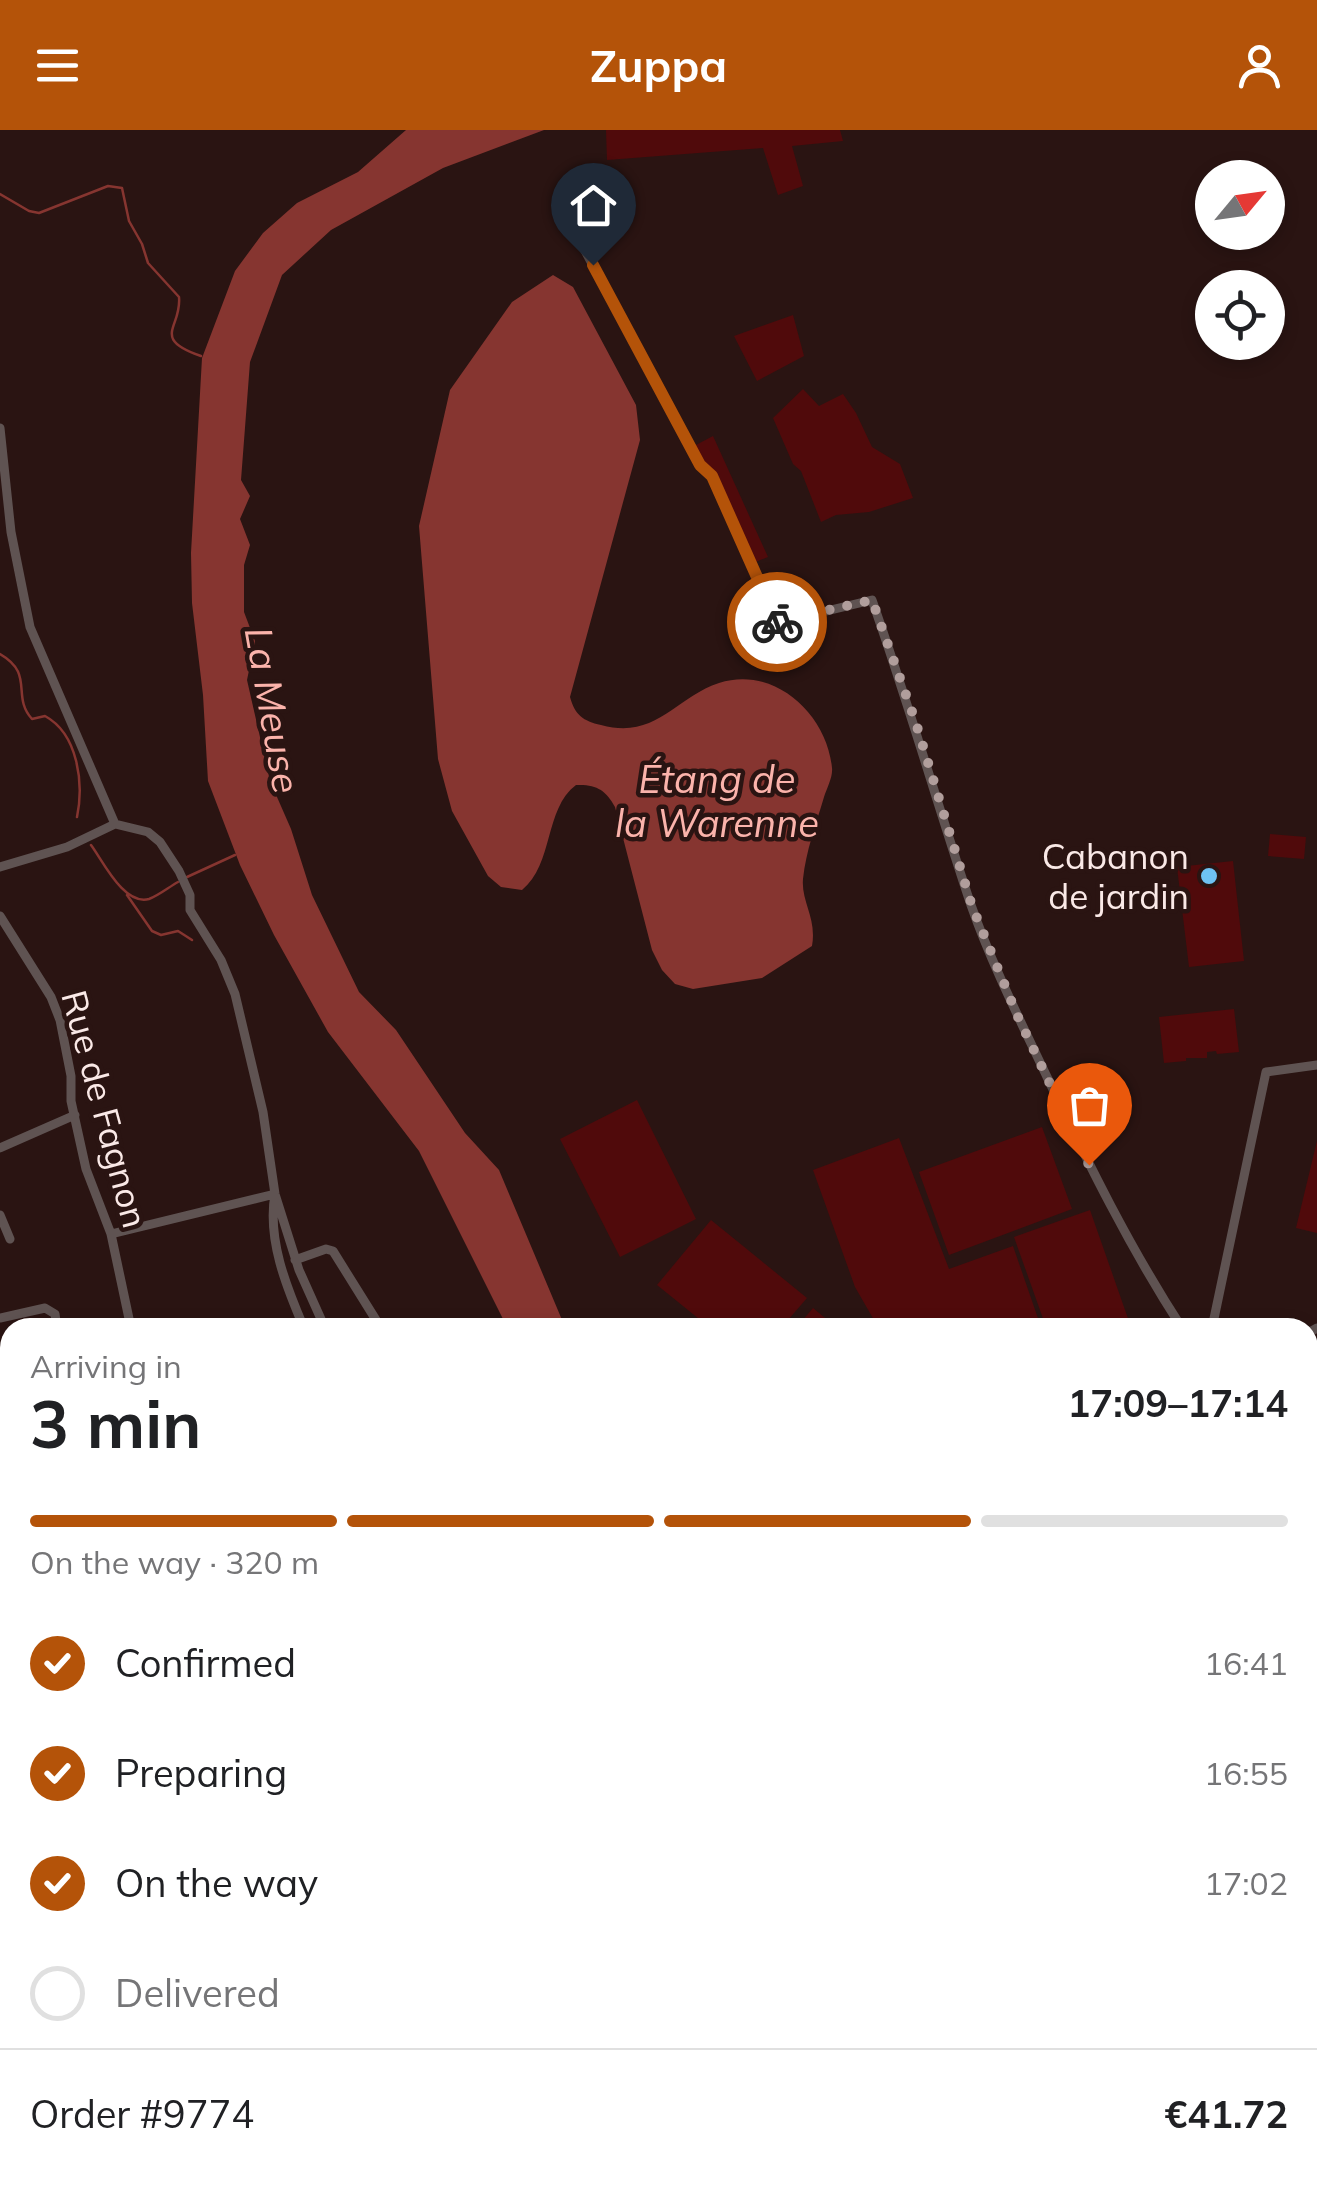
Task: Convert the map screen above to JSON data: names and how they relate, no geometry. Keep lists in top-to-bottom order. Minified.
{"streets":{"street":["Rue de Fagnon"]},"water":["La Meuse","Étang de la Warenne"],"places":["Cabanon de jardin"],"north":"top right","page":{"header":"Zuppa","heading":["3 min","Arriving in","17:09–17:14"],"panel":["Order #9774","€41.72"],"bar":"On the way · 320 m","list":[["Confirmed","16:41"],["Preparing","16:55"],["On the way","17:02"],"Delivered"]}}
